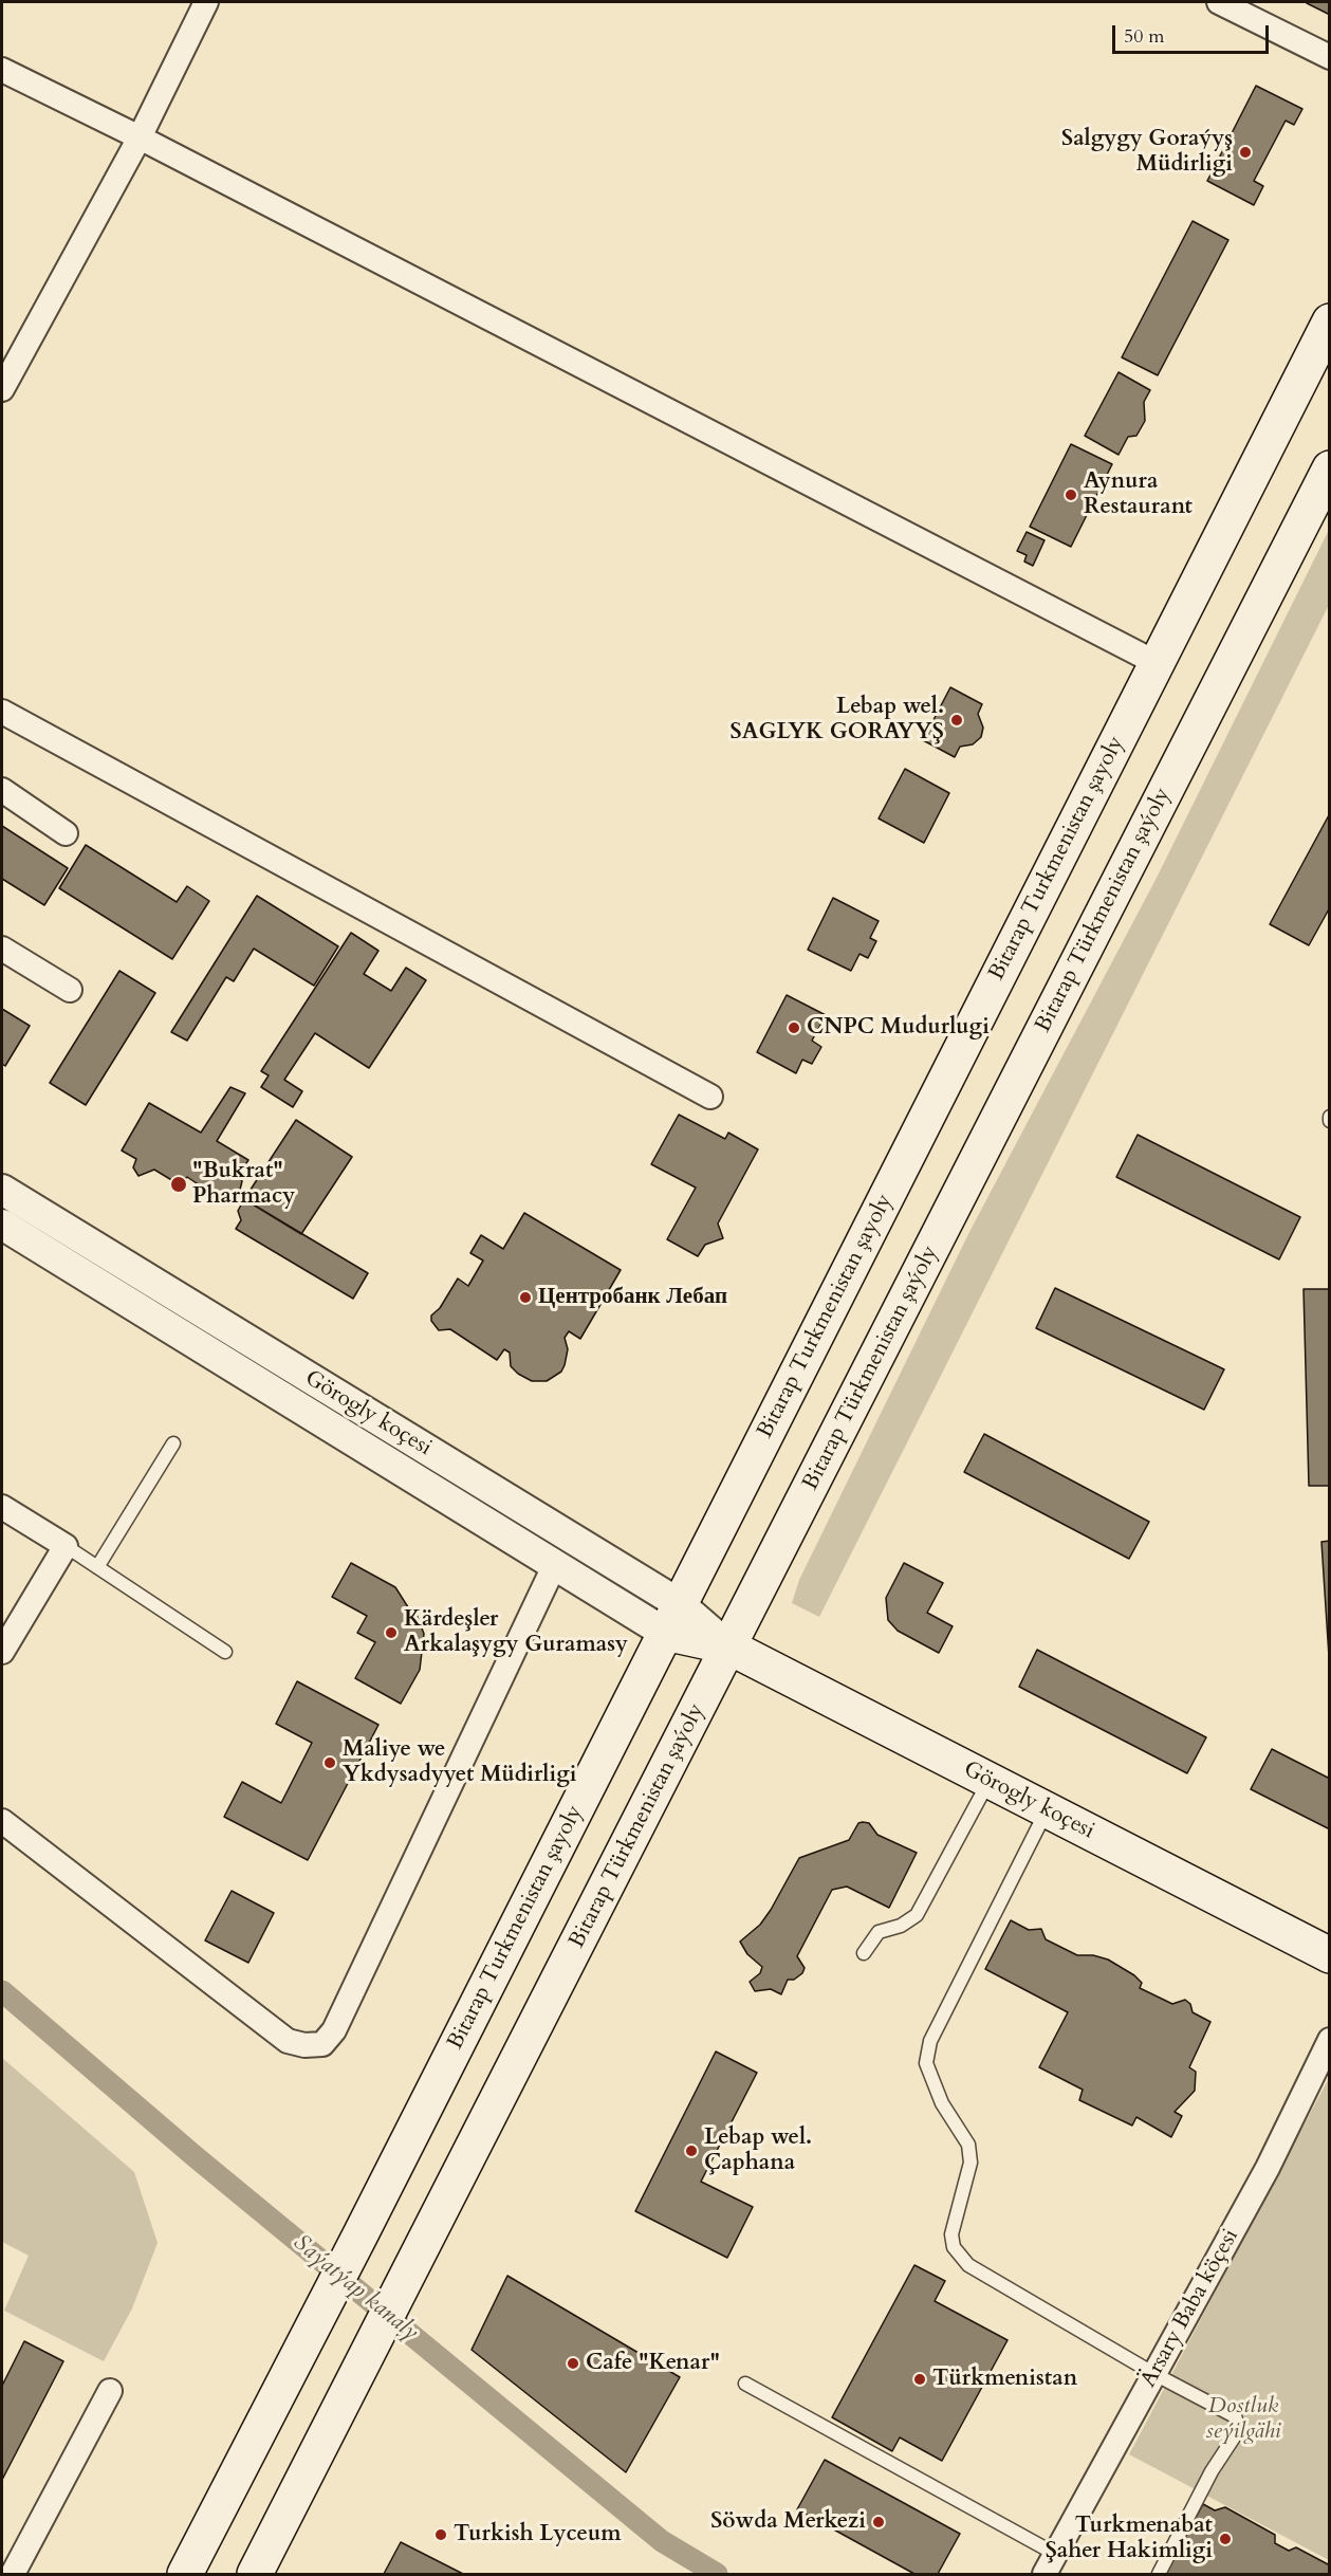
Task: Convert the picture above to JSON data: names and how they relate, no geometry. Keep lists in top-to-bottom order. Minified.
{"streets":{"main road":["Bitarap Turkmenistan şayoly","Bitarap Türkmenistan şaýoly","Görogly koçesi"],"street":["Ärsary Baba köçesi"]},"crossings":[["Bitarap Turkmenistan şayoly","Görogly koçesi"],["Bitarap Türkmenistan şaýoly","Görogly koçesi"]],"water":["Saýatýap kanaly"],"parks":["Dostluk seýilgähi"],"places":["Salgygy Goraýyş Müdirligi","Aynura Restaurant","Lebap wel. SAGLYK GORAYYŞ","CNPC Mudurlugi","\"Bukrat\" Pharmacy","Центробанк Лебап","Kärdeşler Arkalaşygy Guramasy","Maliye we Ykdysadyyet Müdirligi","Lebap wel. Çaphana","Cafe \"Kenar\"","Türkmenistan","Söwda Merkezi","Turkish Lyceum","Turkmenabat Şaher Hakimligi"],"scale_bar":"50 m"}
